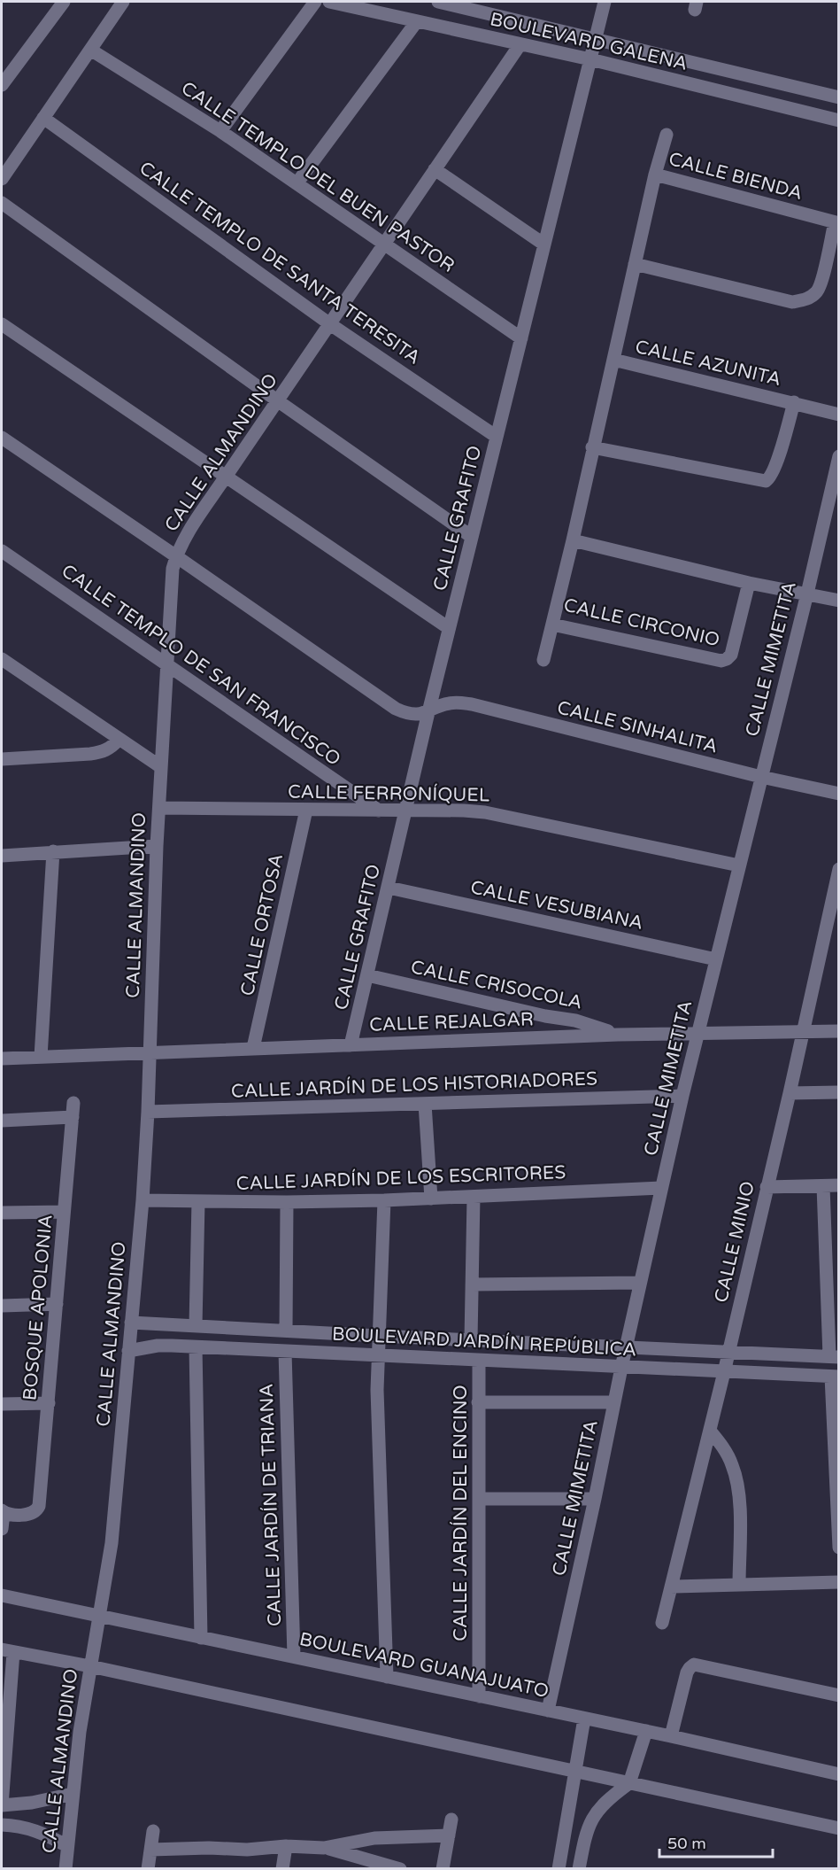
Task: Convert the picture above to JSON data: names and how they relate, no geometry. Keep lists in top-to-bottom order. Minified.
{"streets":{"street":["BOULEVARD GALENA","CALLE BIENDA","CALLE TEMPLO DEL BUEN PASTOR","CALLE TEMPLO DE SANTA TERESITA","CALLE AZUNITA","CALLE ALMANDINO","CALLE GRAFITO","CALLE CIRCONIO","CALLE MIMETITA","CALLE TEMPLO DE SAN FRANCISCO","CALLE SINHALITA","CALLE FERRONÍQUEL","CALLE VESUBIANA","CALLE ORTOSA","CALLE CRISOCOLA","CALLE REJALGAR","CALLE JARDÍN DE LOS HISTORIADORES","CALLE JARDÍN DE LOS ESCRITORES","CALLE MINIO","BOSQUE APOLONIA","BOULEVARD JARDÍN REPÚBLICA","CALLE JARDÍN DE TRIANA","CALLE JARDÍN DEL ENCINO","BOULEVARD GUANAJUATO"]},"crossings":[["BOULEVARD GALENA","CALLE ALMANDINO"],["BOULEVARD GALENA","CALLE GRAFITO"],["CALLE BIENDA","CALLE AZUNITA"],["CALLE TEMPLO DEL BUEN PASTOR","CALLE ALMANDINO"],["CALLE TEMPLO DEL BUEN PASTOR","CALLE GRAFITO"],["CALLE TEMPLO DE SANTA TERESITA","CALLE ALMANDINO"],["CALLE TEMPLO DE SANTA TERESITA","CALLE GRAFITO"],["CALLE AZUNITA","CALLE CIRCONIO"],["CALLE ALMANDINO","CALLE TEMPLO DE SAN FRANCISCO"],["CALLE ALMANDINO","CALLE FERRONÍQUEL"],["CALLE ALMANDINO","CALLE REJALGAR"],["CALLE ALMANDINO","CALLE JARDÍN DE LOS HISTORIADORES"],["CALLE ALMANDINO","CALLE JARDÍN DE LOS ESCRITORES"],["CALLE ALMANDINO","BOULEVARD JARDÍN REPÚBLICA"],["CALLE ALMANDINO","BOULEVARD GUANAJUATO"],["CALLE GRAFITO","CALLE SINHALITA"],["CALLE GRAFITO","CALLE FERRONÍQUEL"],["CALLE GRAFITO","CALLE VESUBIANA"],["CALLE GRAFITO","CALLE CRISOCOLA"],["CALLE GRAFITO","CALLE REJALGAR"],["CALLE MIMETITA","CALLE SINHALITA"],["CALLE MIMETITA","CALLE FERRONÍQUEL"],["CALLE MIMETITA","CALLE VESUBIANA"],["CALLE MIMETITA","CALLE REJALGAR"],["CALLE MIMETITA","CALLE JARDÍN DE LOS HISTORIADORES"],["CALLE MIMETITA","CALLE JARDÍN DE LOS ESCRITORES"],["CALLE MIMETITA","BOULEVARD JARDÍN REPÚBLICA"],["CALLE MIMETITA","BOULEVARD GUANAJUATO"],["CALLE TEMPLO DE SAN FRANCISCO","CALLE FERRONÍQUEL"],["CALLE FERRONÍQUEL","CALLE ORTOSA"],["CALLE ORTOSA","CALLE REJALGAR"],["CALLE CRISOCOLA","CALLE REJALGAR"],["CALLE REJALGAR","CALLE MINIO"],["CALLE MINIO","BOULEVARD JARDÍN REPÚBLICA"],["BOULEVARD JARDÍN REPÚBLICA","CALLE JARDÍN DE TRIANA"],["BOULEVARD JARDÍN REPÚBLICA","CALLE JARDÍN DEL ENCINO"],["CALLE JARDÍN DE TRIANA","BOULEVARD GUANAJUATO"],["CALLE JARDÍN DEL ENCINO","BOULEVARD GUANAJUATO"]],"scale_bar":"50 m"}
